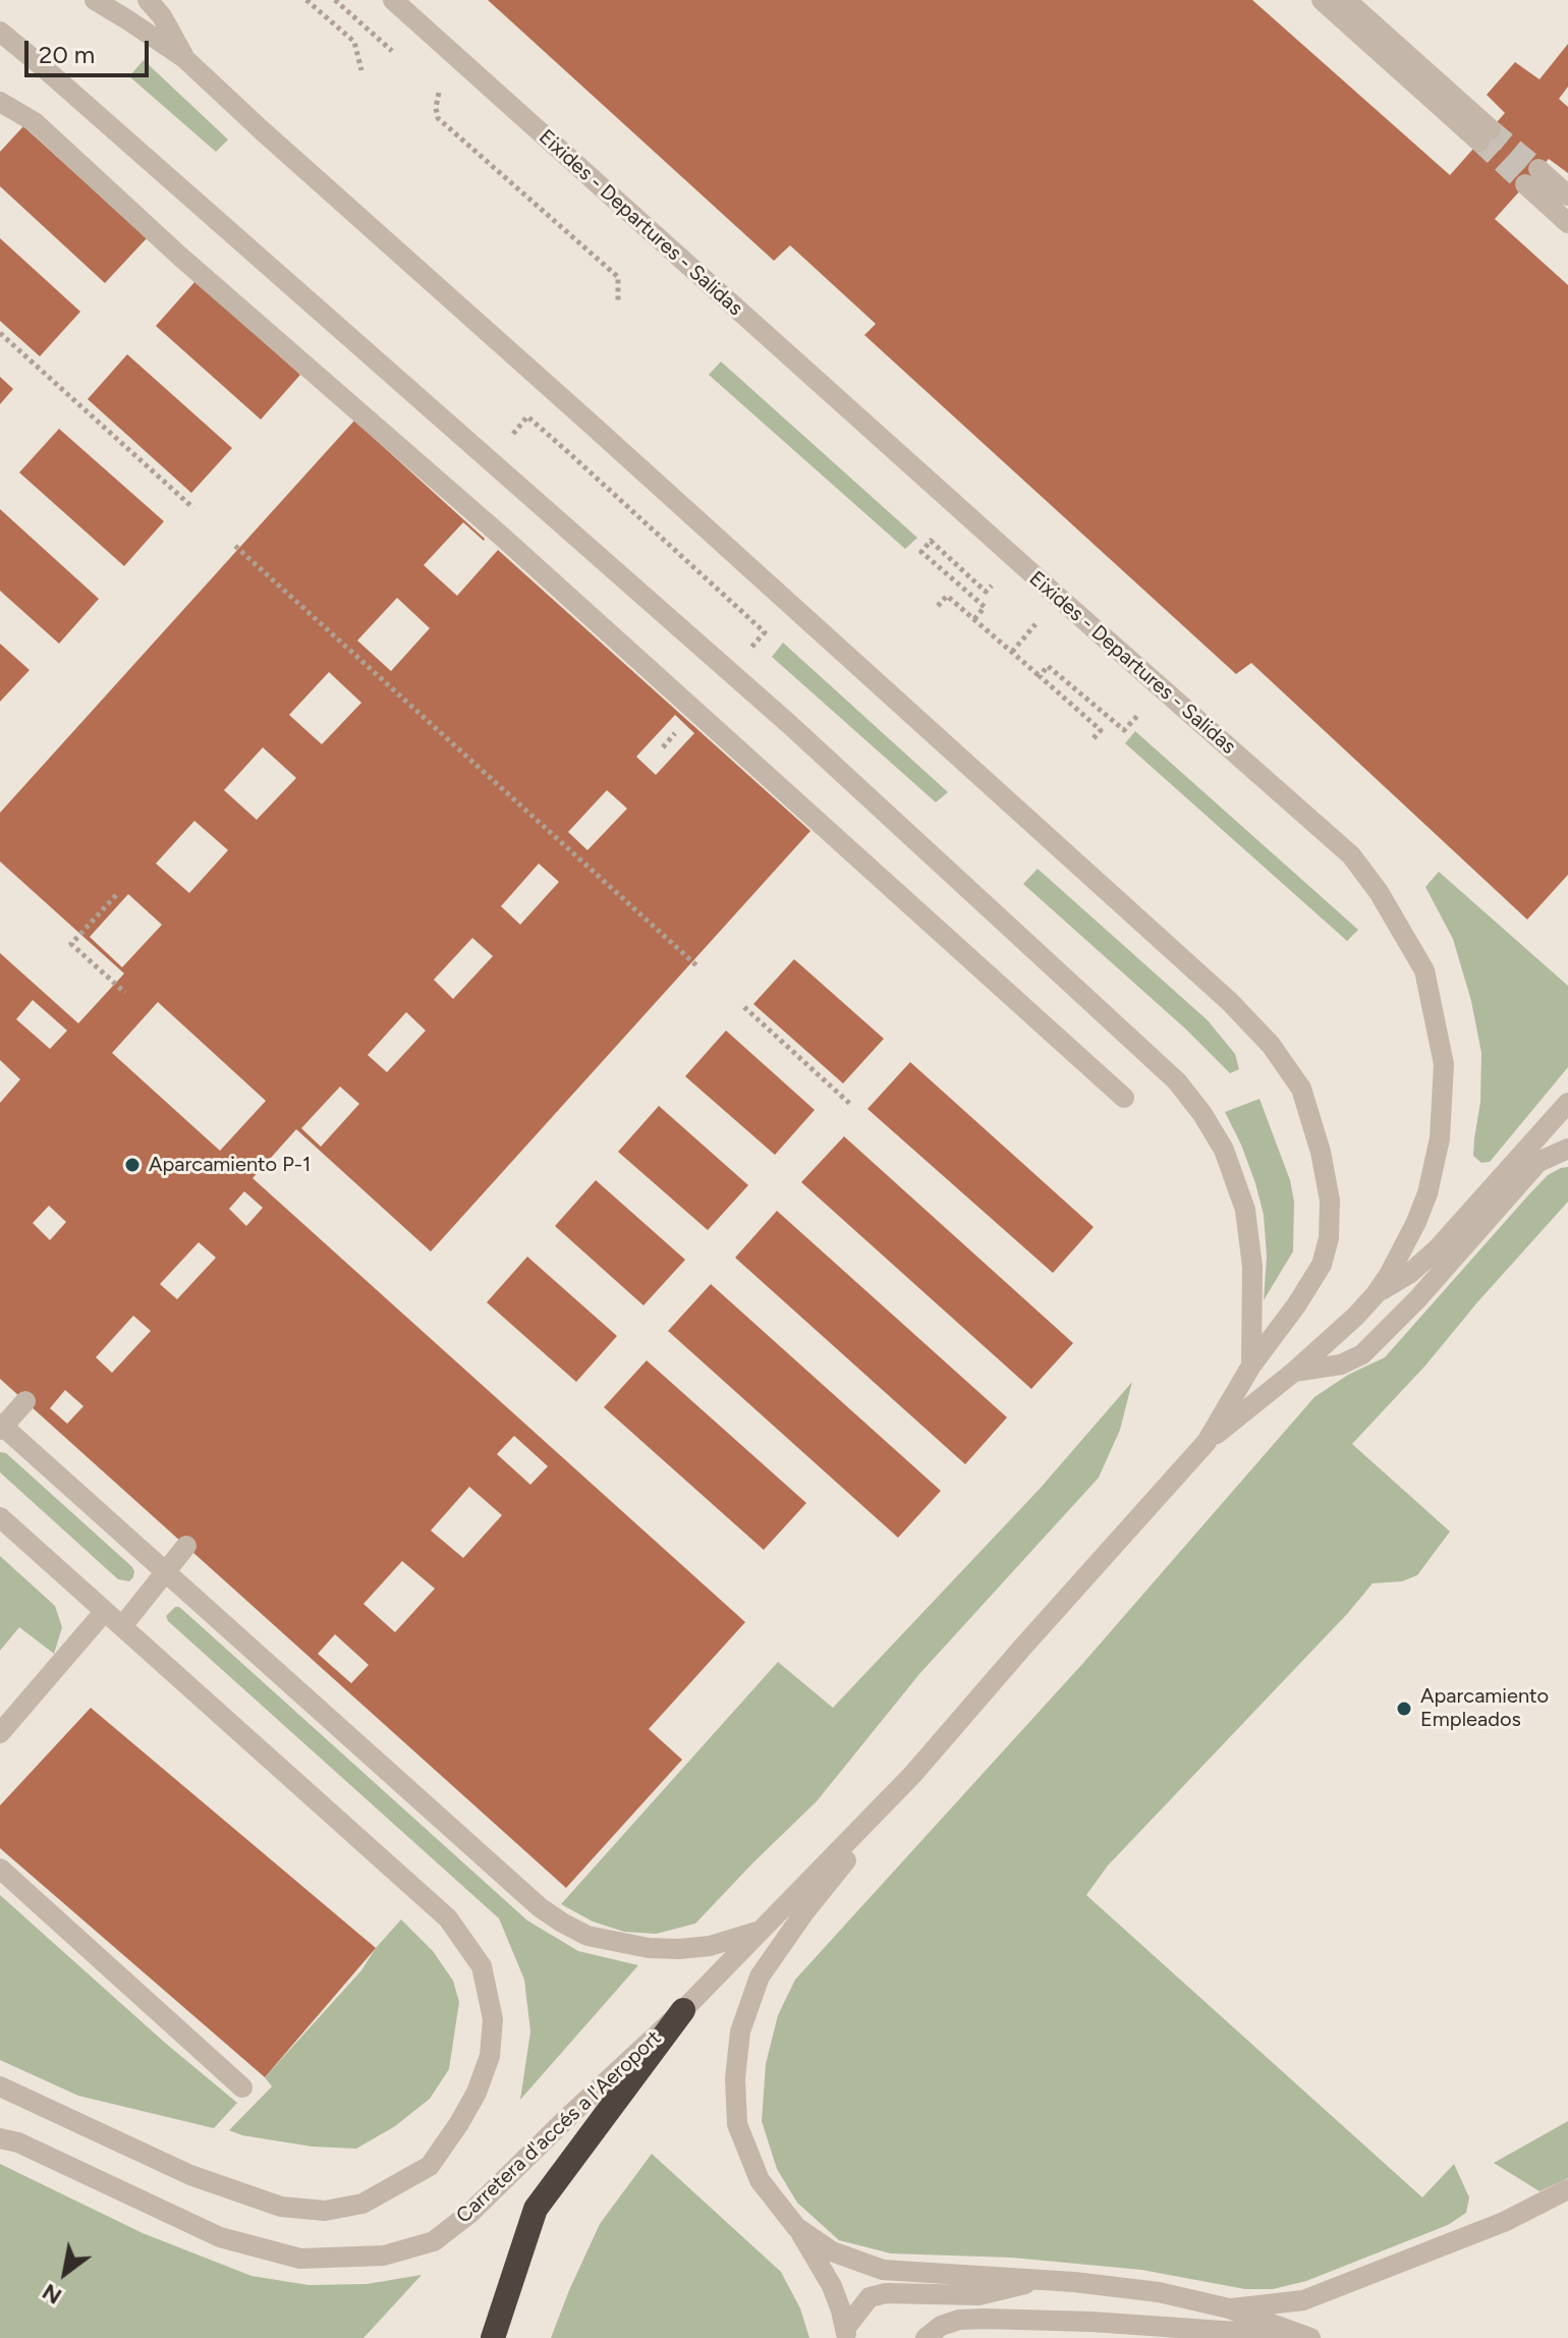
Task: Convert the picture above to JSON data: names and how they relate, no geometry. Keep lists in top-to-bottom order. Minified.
{"streets":{"street":["Eixides - Departures - Salidas","Carretera d'accés a l'Aeroport"]},"places":["Aparcamiento P-1","Aparcamiento Empleados"],"scale_bar":"20 m","north":"bottom left"}
